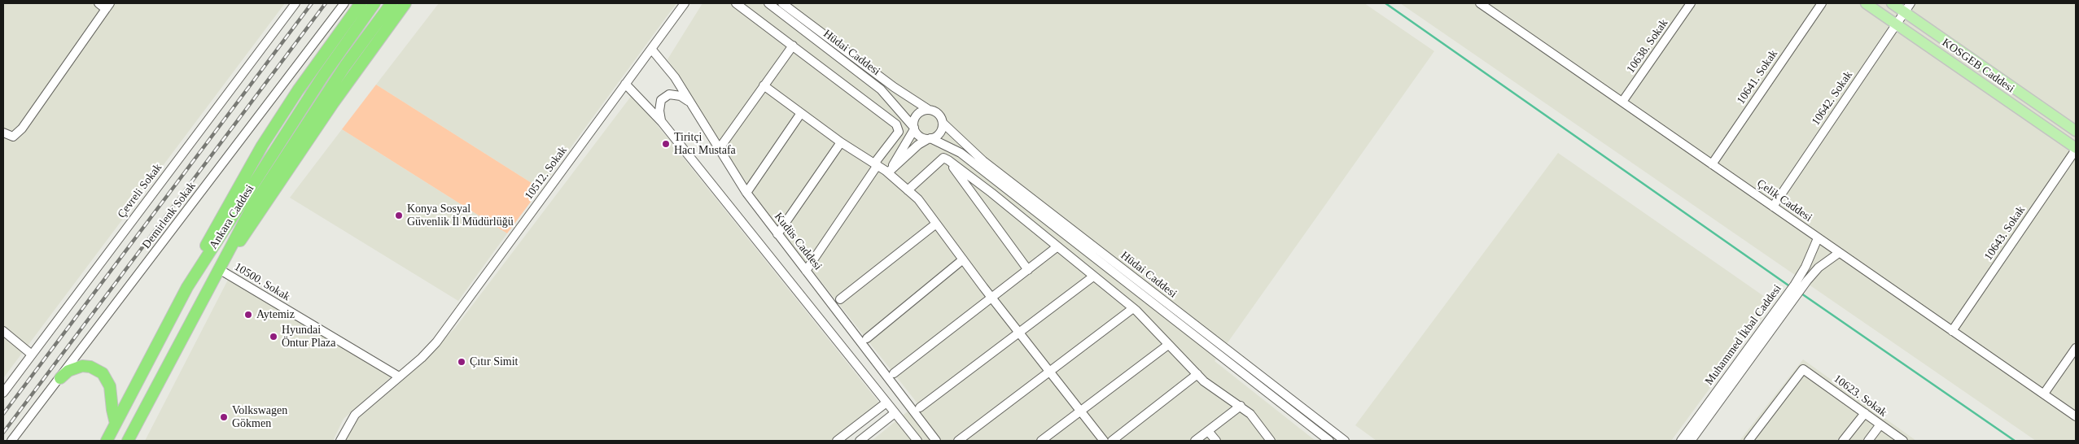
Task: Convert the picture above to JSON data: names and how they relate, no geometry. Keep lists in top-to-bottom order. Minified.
{"streets":{"highway":["Ankara Caddesi"],"main road":["KOSGEB Caddesi"],"street":["10638. Sokak","Hüdai Caddesi","10641. Sokak","10642. Sokak","10512. Sokak","Çevreli Sokak","Çelik Caddesi","Demirlenk Sokak","10643. Sokak","Kudüs Caddesi","10500. Sokak","Muhammed İkbal Caddesi","10623. Sokak"]},"crossings":[["10638. Sokak","Çelik Caddesi"],["KOSGEB Caddesi","10642. Sokak"],["KOSGEB Caddesi","10643. Sokak"],["10641. Sokak","Çelik Caddesi"],["10642. Sokak","Çelik Caddesi"],["10512. Sokak","Kudüs Caddesi"],["10512. Sokak","10500. Sokak"],["Çelik Caddesi","10643. Sokak"],["Çelik Caddesi","Muhammed İkbal Caddesi"],["Ankara Caddesi","10500. Sokak"]],"places":["Tiritçi Hacı Mustafa","Konya Sosyal Güvenlik İl Müdürlüğü","Aytemiz","Hyundai Öntur Plaza","Çıtır Simit","Volkswagen Gökmen"]}
